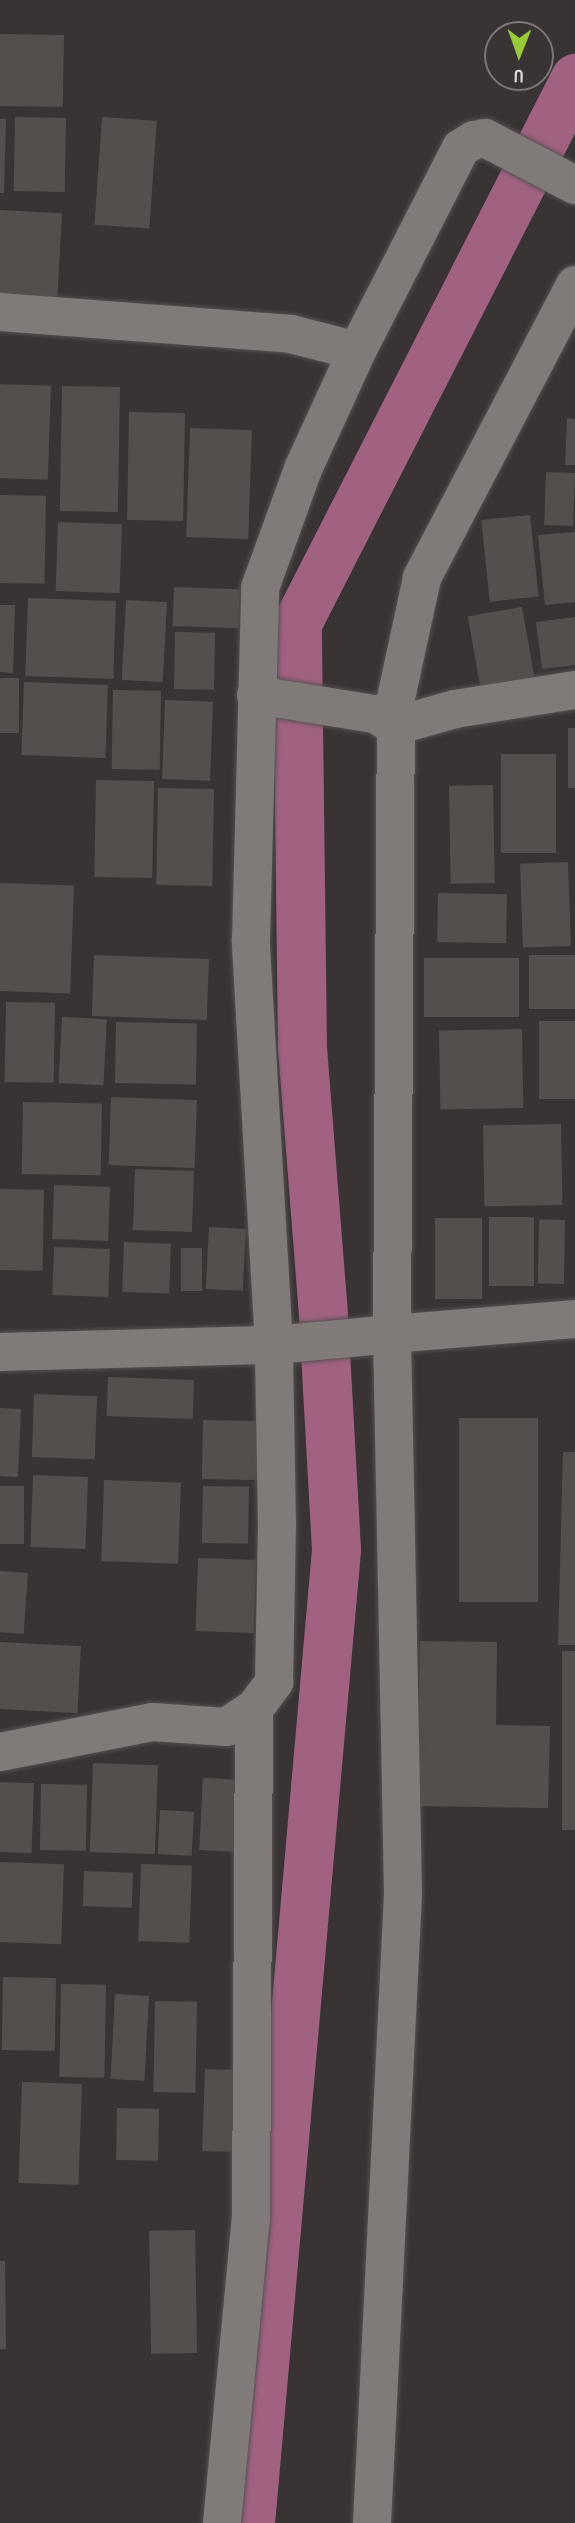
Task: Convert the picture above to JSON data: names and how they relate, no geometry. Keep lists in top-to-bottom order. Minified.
{"north":"bottom"}
